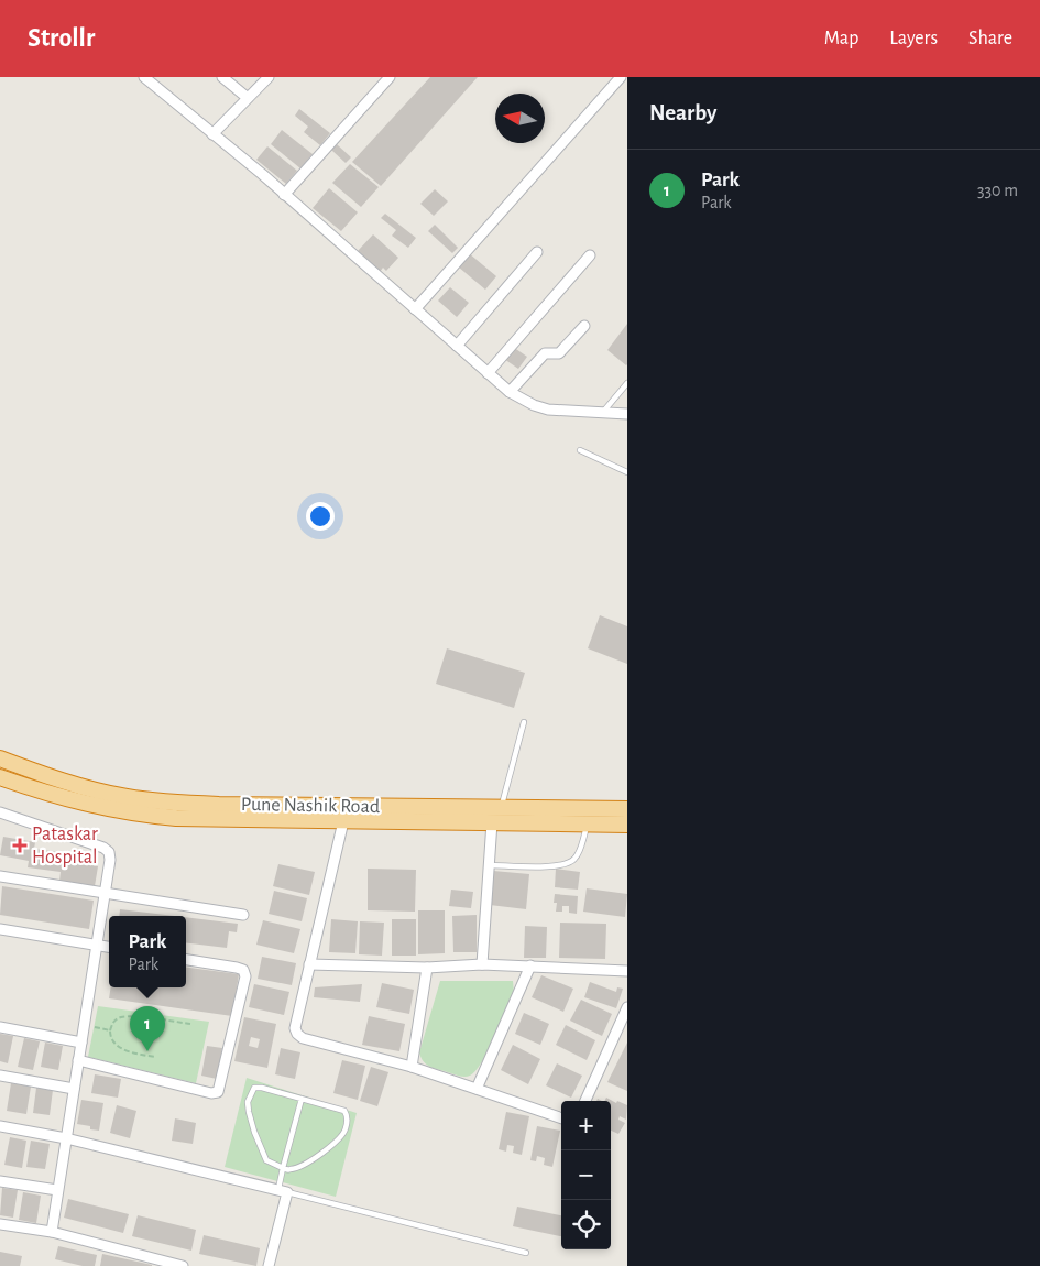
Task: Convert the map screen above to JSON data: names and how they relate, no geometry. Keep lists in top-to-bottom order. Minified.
{"streets":{"highway":["Pune Nashik Road"]},"places":{"health":["Pataskar Hospital"]},"north":"left","page":{"header":"Strollr","nav":["Map","Layers","Share"],"heading":"Nearby","list":[{"mark":"1","name":"Park","note":"Park","value":"330 m"}],"popup":["Park","Park"],"pins":"1","map_buttons":["+","−"]}}
